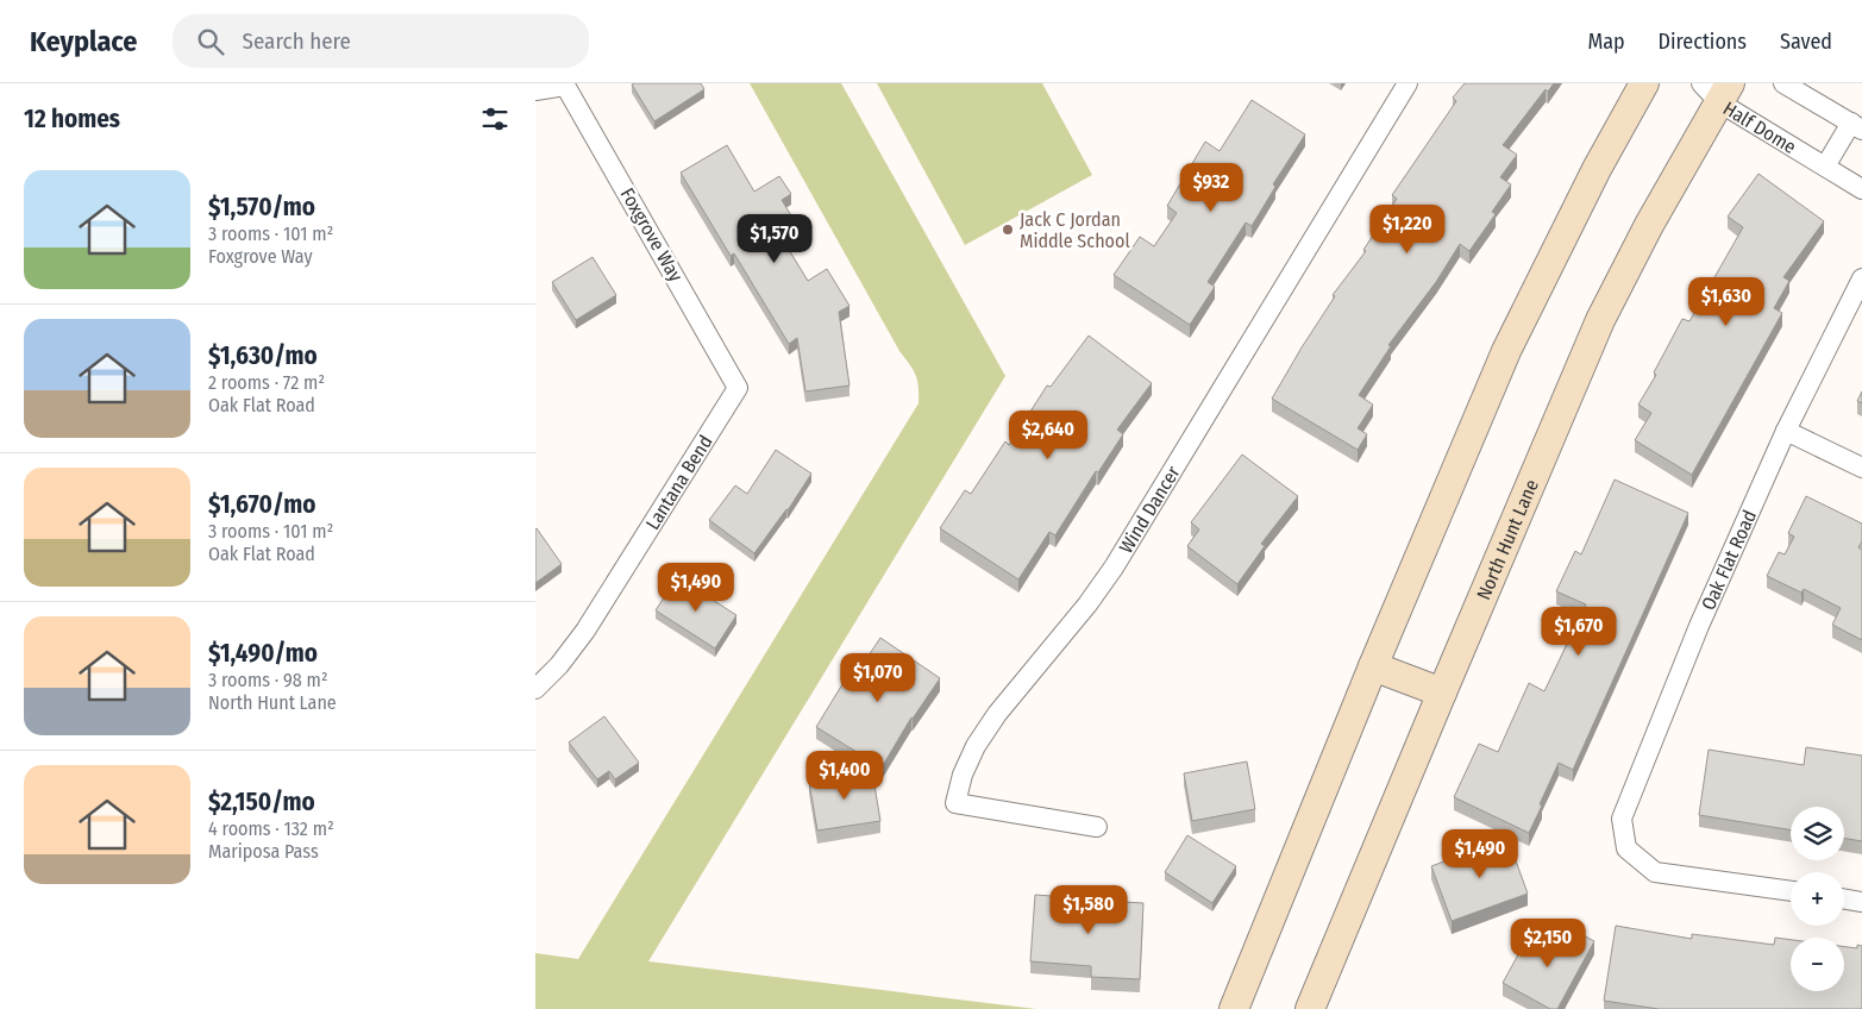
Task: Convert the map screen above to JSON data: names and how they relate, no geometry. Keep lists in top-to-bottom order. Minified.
{"streets":{"main road":["North Hunt Lane"],"street":["Half Dome","Foxgrove Way","Lantana Bend","Wind Dancer","Oak Flat Road"]},"crossings":[["Half Dome","North Hunt Lane"],["Foxgrove Way","Lantana Bend"]],"places":["Jack C Jordan Middle School"],"page":{"header":"Keyplace","search":"Search here","nav":["Map","Directions","Saved"],"heading":"12 homes","list":[{"name":"$1,570/mo","note":"3 rooms · 101 m² · Foxgrove Way"},{"name":"$1,630/mo","note":"2 rooms · 72 m² · Oak Flat Road"},{"name":"$1,670/mo","note":"3 rooms · 101 m² · Oak Flat Road"},{"name":"$1,490/mo","note":"3 rooms · 98 m² · North Hunt Lane"},{"name":"$2,150/mo","note":"4 rooms · 132 m² · Mariposa Pass"}],"price":["$932","$1,220","$1,570","$1,630","$2,640","$1,490","$1,670","$1,070","$1,400","$1,490","$1,580","$2,150"],"map_buttons":["+","−"]}}
